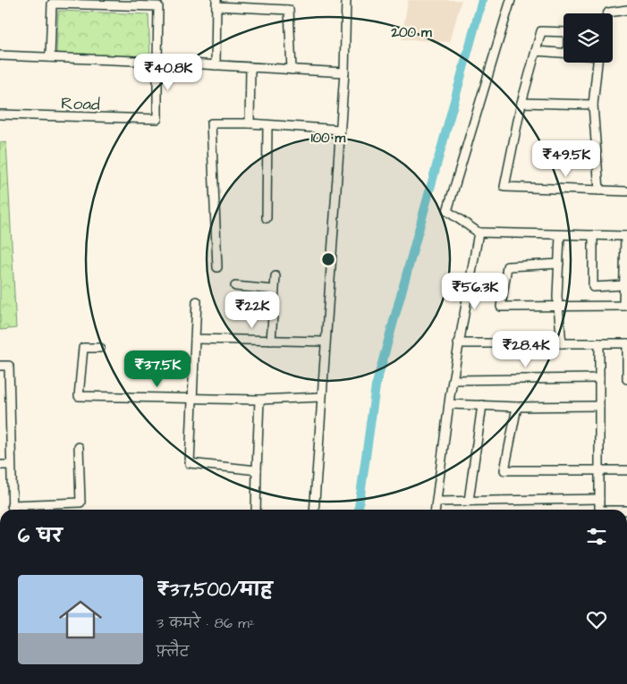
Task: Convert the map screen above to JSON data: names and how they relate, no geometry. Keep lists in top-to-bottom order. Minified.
{"streets":{"street":["Road"]},"page":{"price":["₹40.8K","₹49.5K","₹56.3K","₹22K","₹28.4K","₹37.5K"],"heading":"6 घर","list":[{"name":"₹37,500/माह","note":"3 कमरे · 86 m² · फ़्लैट"}]},"rings":["200 m","100 m"]}
